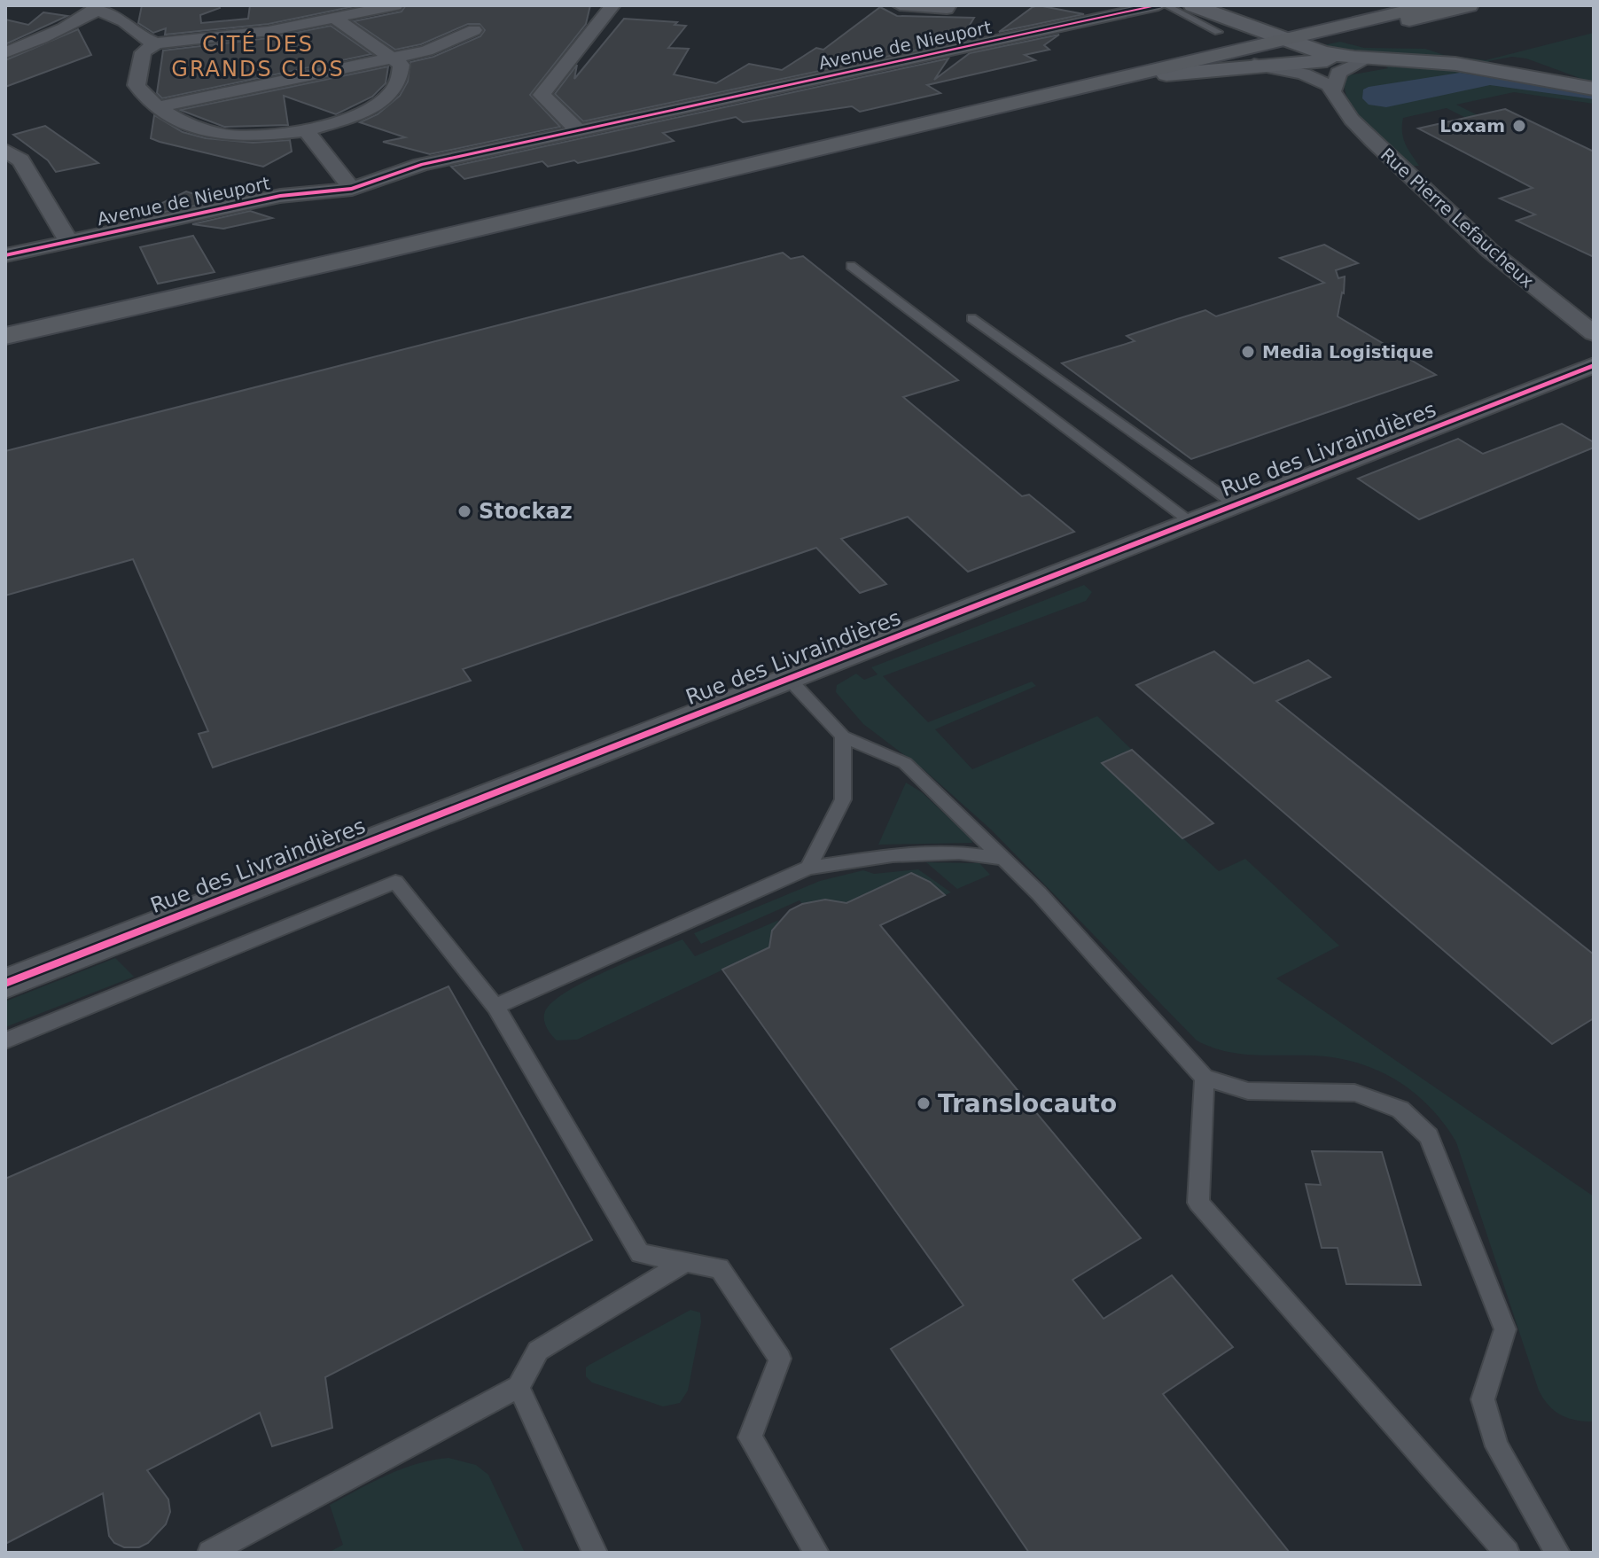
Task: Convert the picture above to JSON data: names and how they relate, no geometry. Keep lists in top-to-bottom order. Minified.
{"streets":{"street":["Avenue de Nieuport","Rue Pierre Lefaucheux","Rue des Livraindières"]},"districts":["CITÉ DES GRANDS CLOS"],"places":["Loxam","Media Logistique","Stockaz","Translocauto"]}
